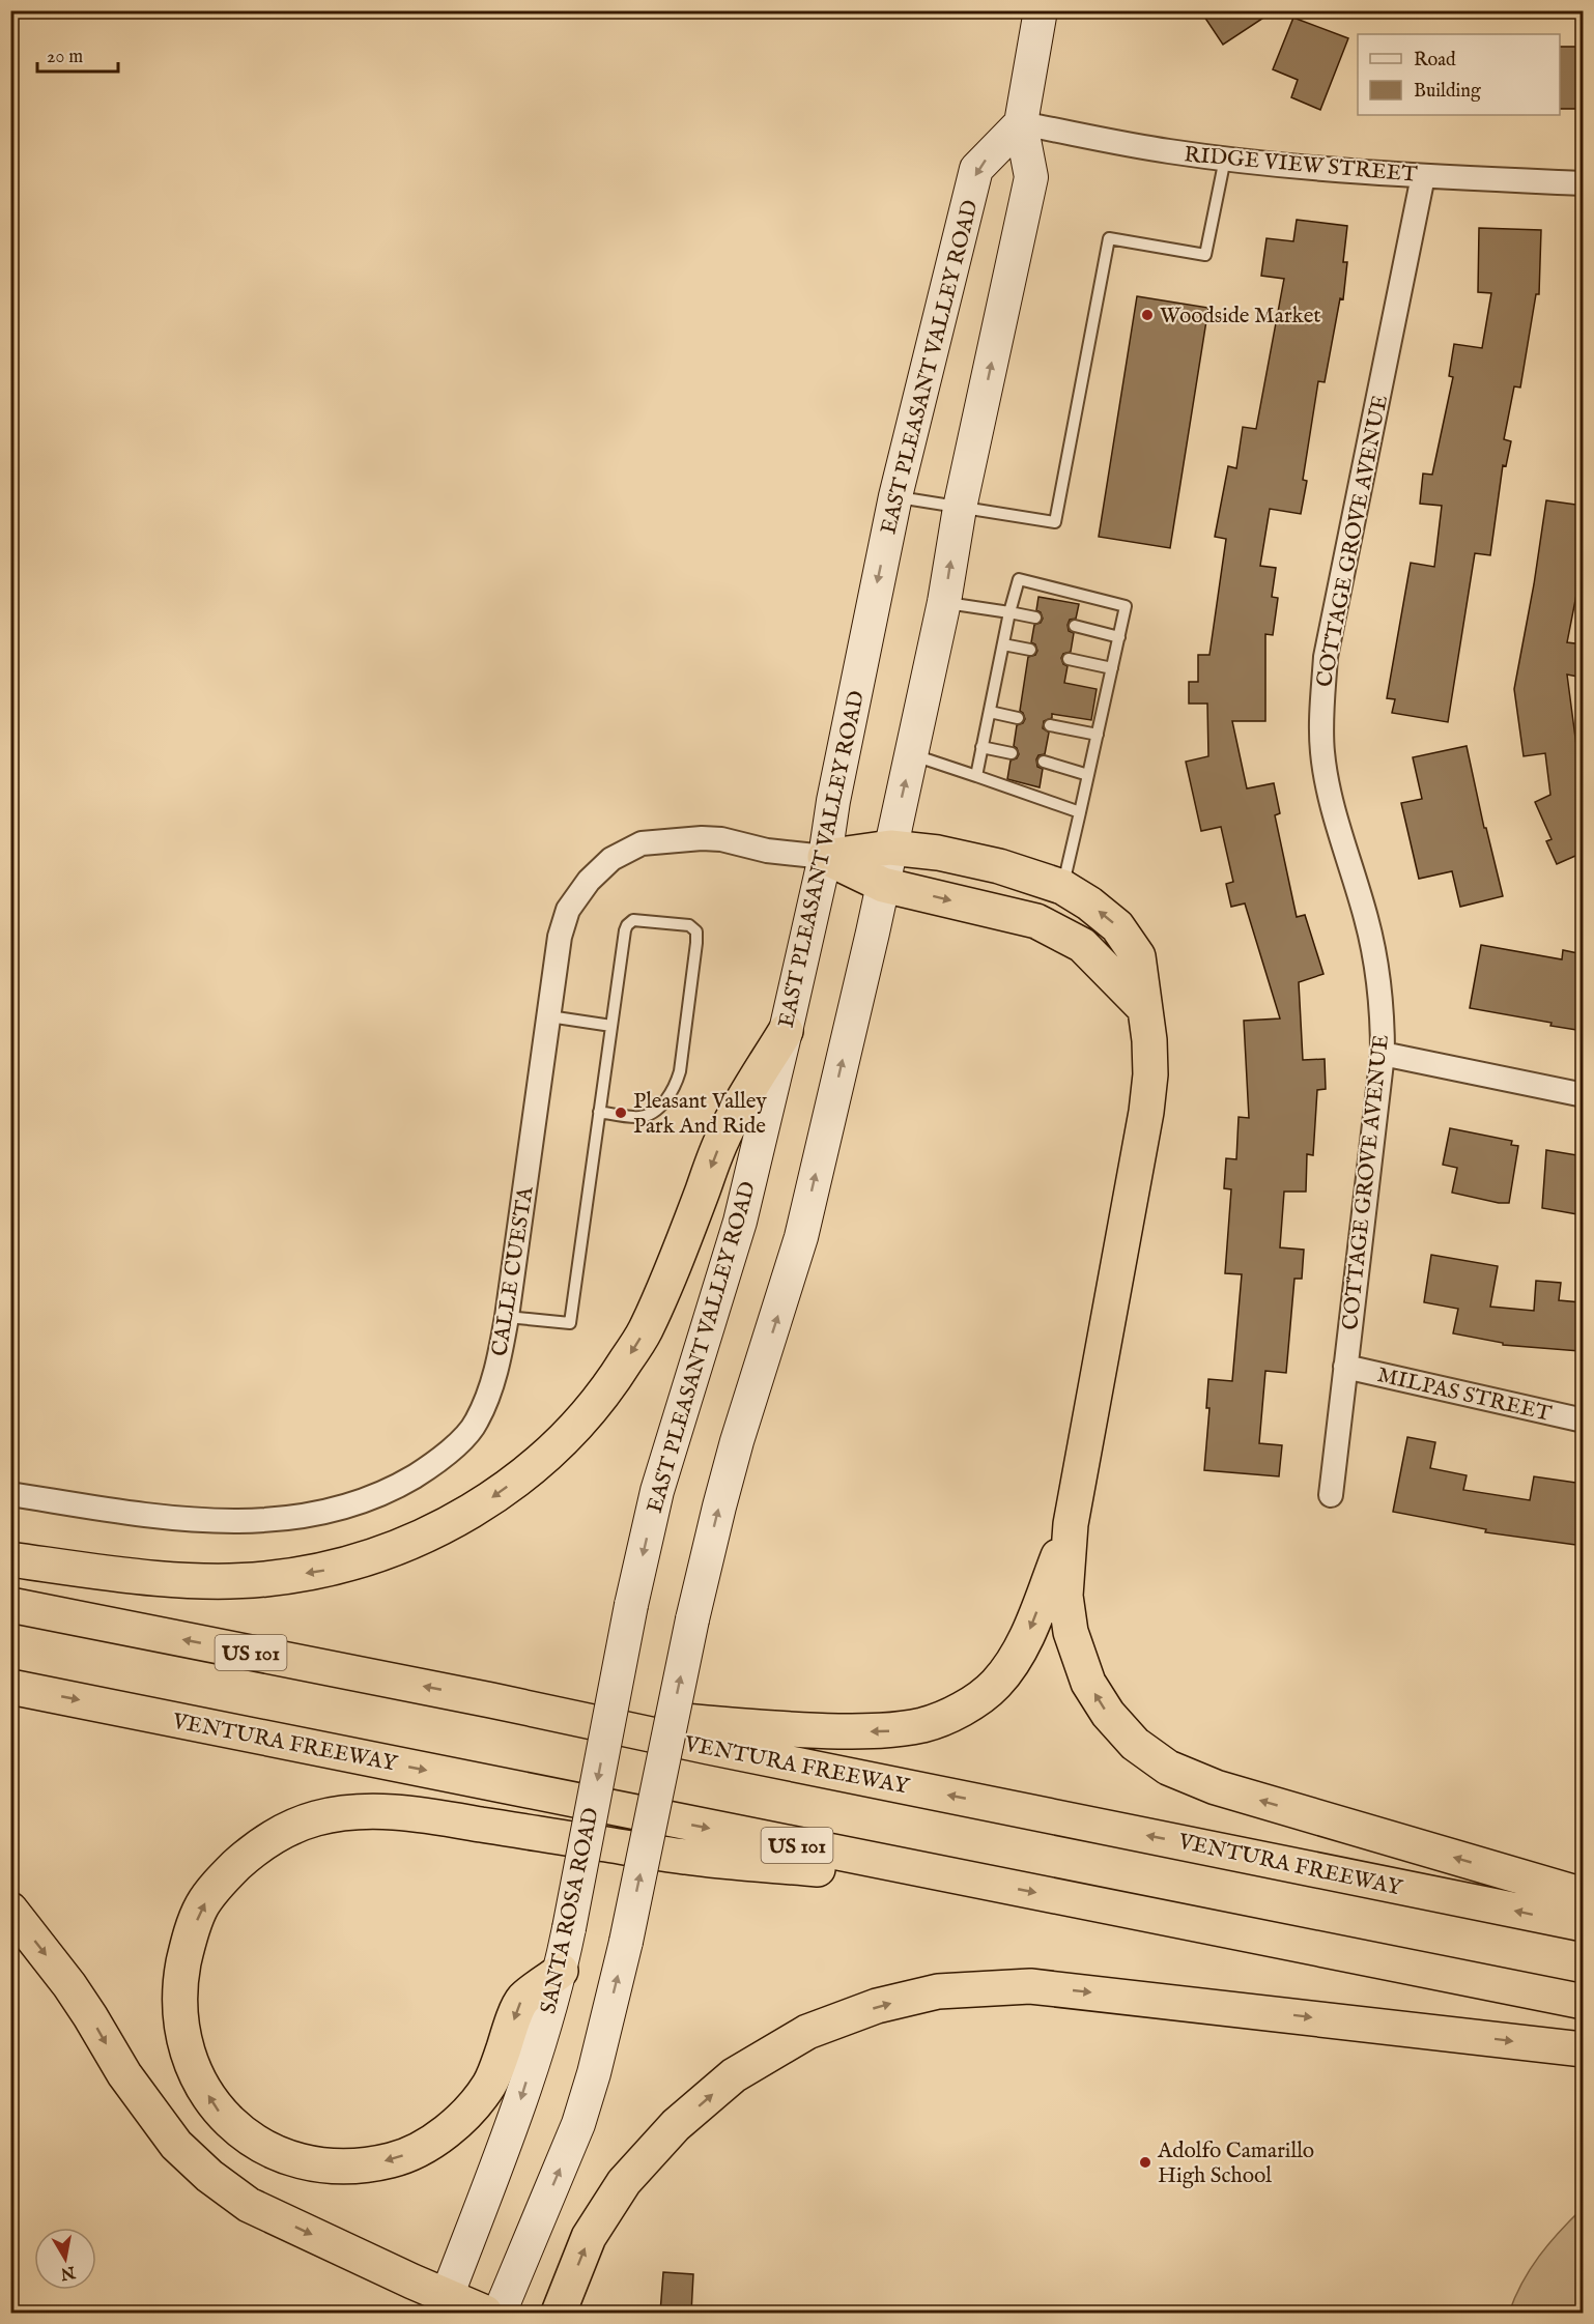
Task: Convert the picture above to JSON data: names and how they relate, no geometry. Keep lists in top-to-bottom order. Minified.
{"streets":{"highway":["US 101","VENTURA FREEWAY"],"main road":["EAST PLEASANT VALLEY ROAD","SANTA ROSA ROAD"],"street":["RIDGE VIEW STREET","COTTAGE GROVE AVENUE","CALLE CUESTA","MILPAS STREET"]},"crossings":[["RIDGE VIEW STREET","EAST PLEASANT VALLEY ROAD"],["RIDGE VIEW STREET","COTTAGE GROVE AVENUE"],["EAST PLEASANT VALLEY ROAD","CALLE CUESTA"],["EAST PLEASANT VALLEY ROAD","SANTA ROSA ROAD"],["COTTAGE GROVE AVENUE","MILPAS STREET"]],"places":["Woodside Market","Pleasant Valley Park And Ride","Adolfo Camarillo High School"],"legend":["Road","Building"],"scale_bar":"20 m","north":"bottom"}
